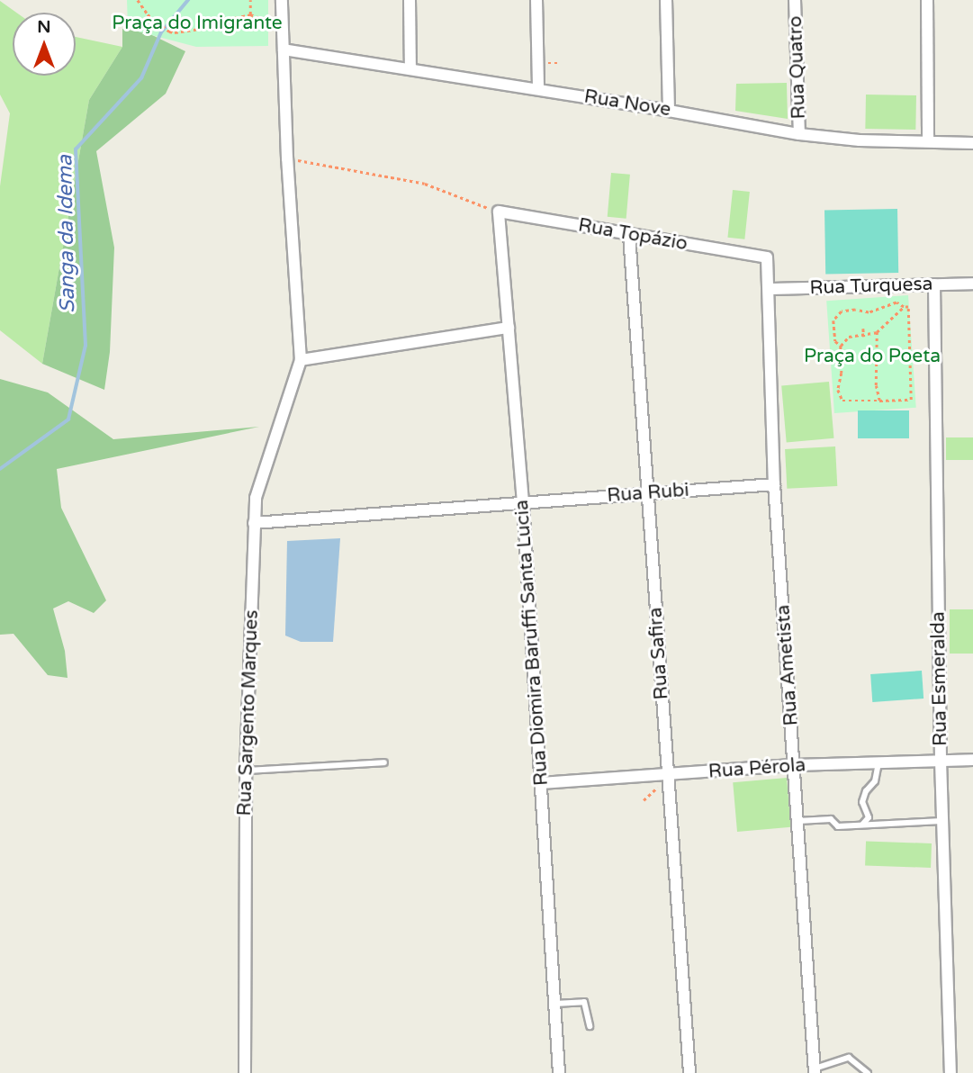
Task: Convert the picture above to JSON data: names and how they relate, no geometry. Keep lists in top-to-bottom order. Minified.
{"streets":{"street":["Rua Quatro","Rua Nove","Rua Topázio","Rua Turquesa","Rua Rubi","Rua Diomira Baruffi Santa Lucia","Rua Safira","Rua Ametista","Rua Esmeralda","Rua Sargento Marques","Rua Pérola"]},"crossings":[["Rua Quatro","Rua Nove"],["Rua Topázio","Rua Diomira Baruffi Santa Lucia"],["Rua Topázio","Rua Safira"],["Rua Topázio","Rua Ametista"],["Rua Turquesa","Rua Ametista"],["Rua Turquesa","Rua Esmeralda"],["Rua Rubi","Rua Diomira Baruffi Santa Lucia"],["Rua Rubi","Rua Safira"],["Rua Rubi","Rua Ametista"],["Rua Rubi","Rua Sargento Marques"],["Rua Diomira Baruffi Santa Lucia","Rua Pérola"],["Rua Safira","Rua Pérola"],["Rua Ametista","Rua Pérola"],["Rua Esmeralda","Rua Pérola"]],"water":["Sanga da Idema"],"parks":["Praça do Imigrante","Praça do Poeta"],"north":"top"}
